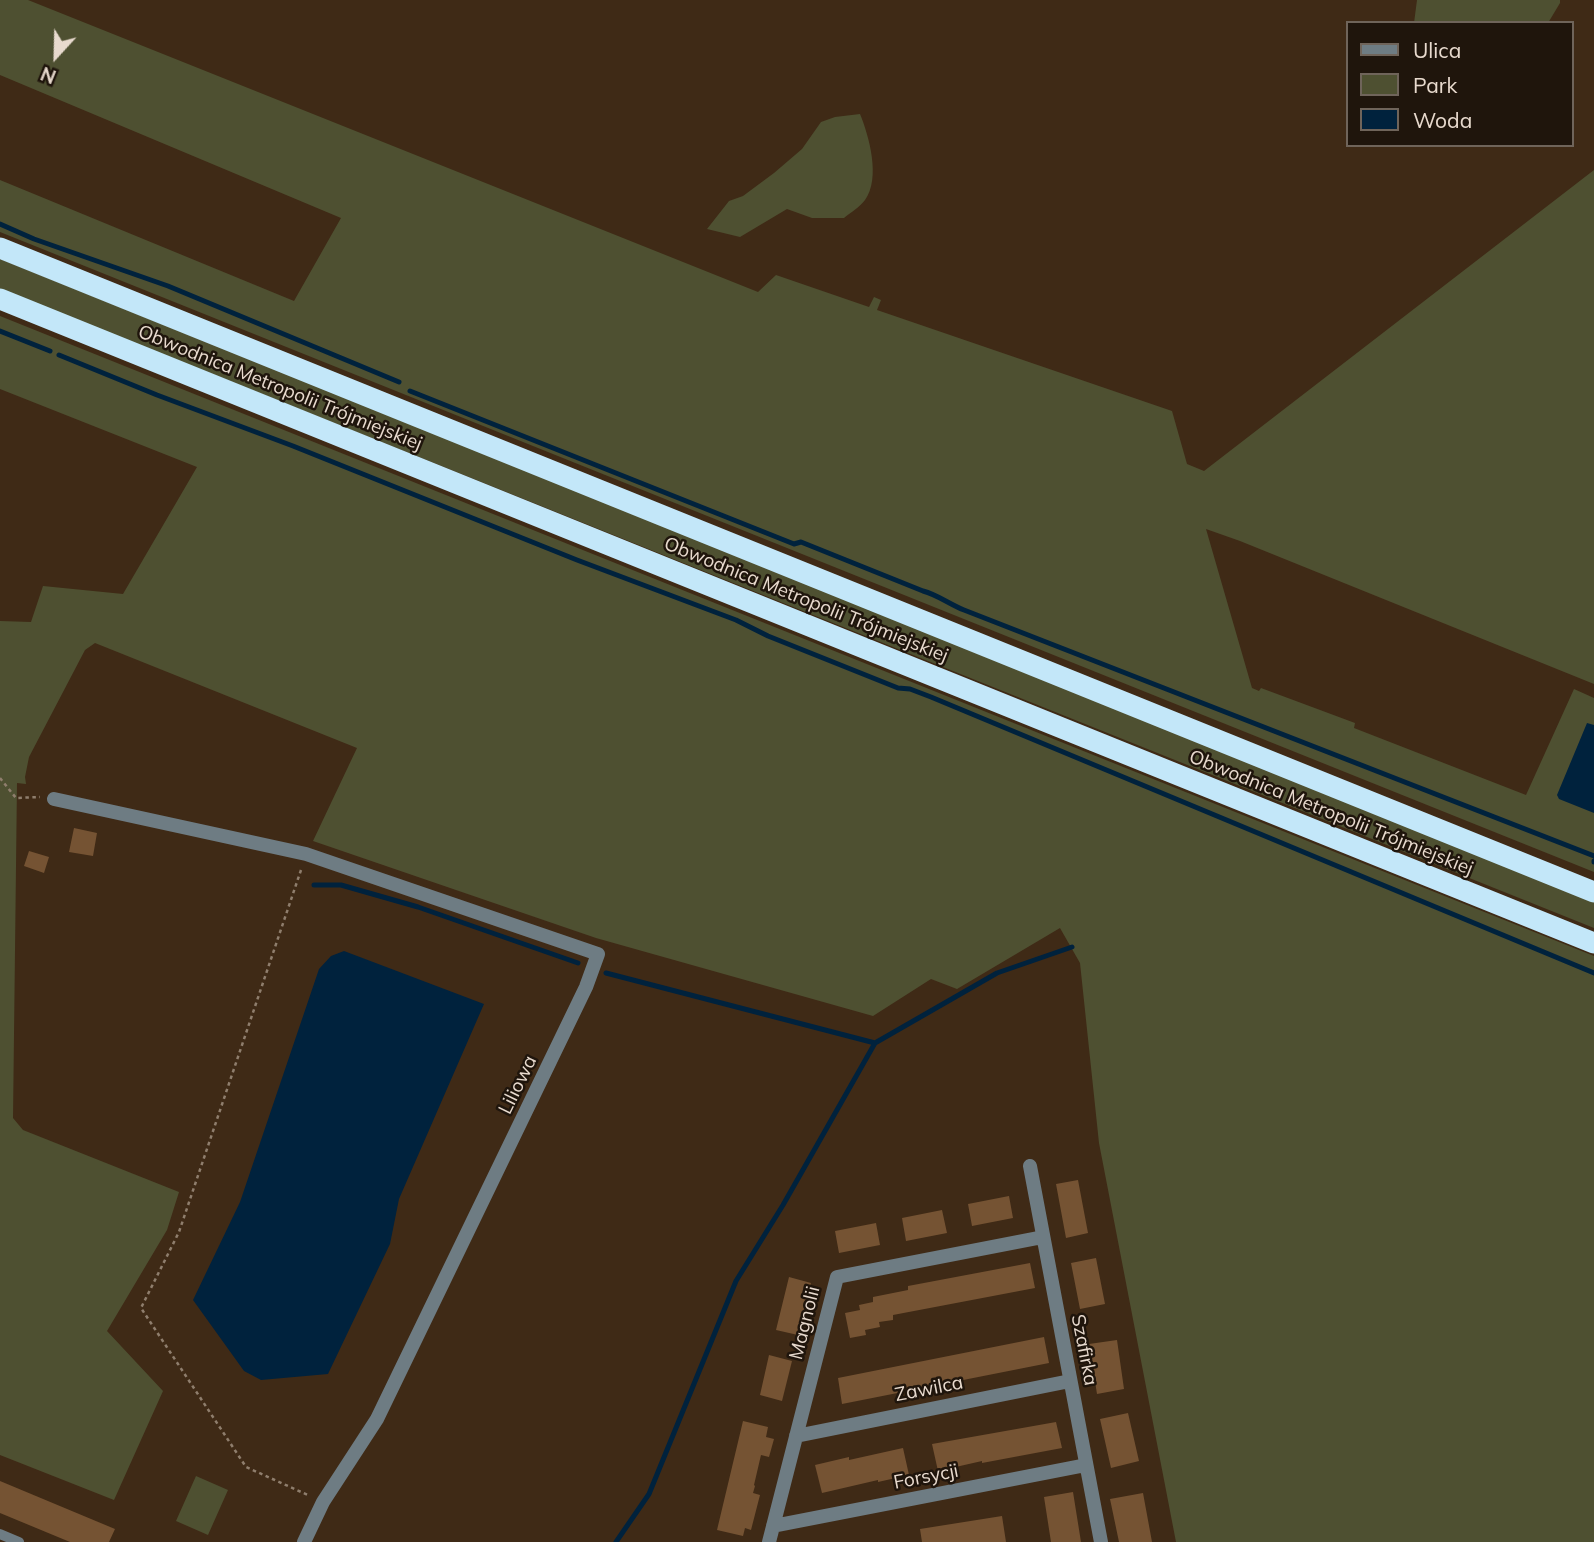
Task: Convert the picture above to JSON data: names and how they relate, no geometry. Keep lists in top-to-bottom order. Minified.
{"streets":{"highway":["Obwodnica Metropolii Trójmiejskiej"],"street":["Liliowa","Magnolii","Szafirka","Zawilca","Forsycji"]},"crossings":[["Magnolii","Szafirka"],["Magnolii","Zawilca"],["Magnolii","Forsycji"],["Szafirka","Zawilca"],["Szafirka","Forsycji"]],"legend":["Ulica","Park","Woda"],"north":"bottom"}
